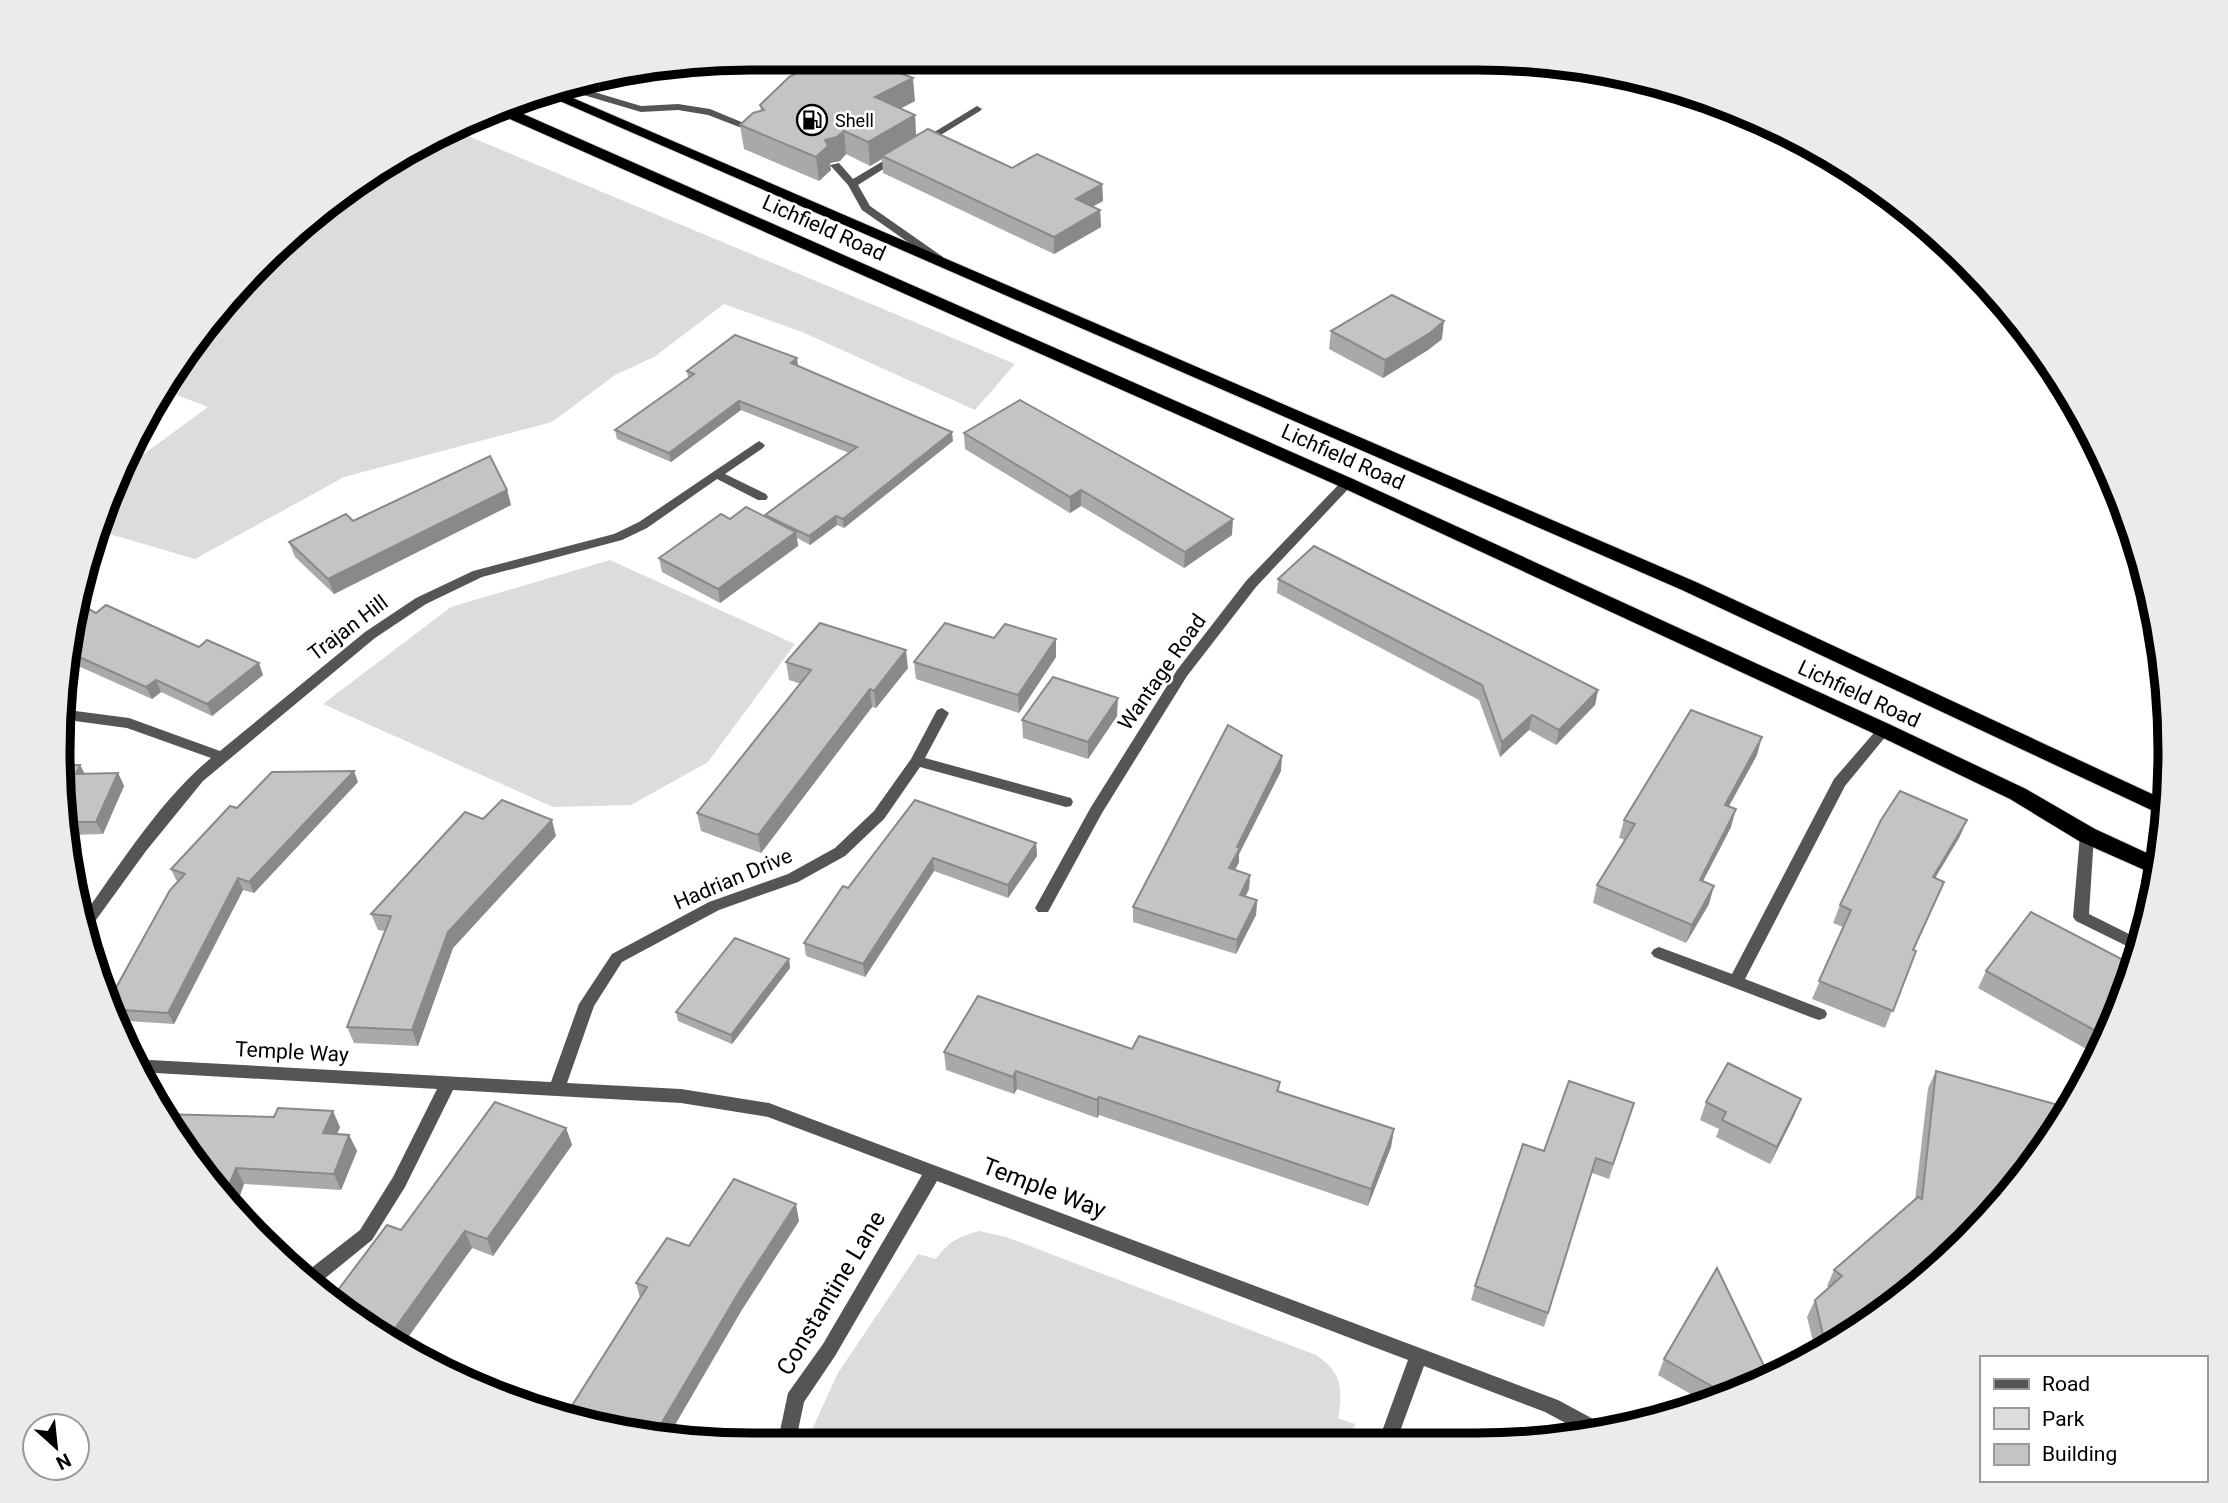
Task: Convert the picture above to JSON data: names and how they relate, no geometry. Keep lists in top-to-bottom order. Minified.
{"streets":{"highway":["Lichfield Road"],"street":["Trajan Hill","Wantage Road","Hadrian Drive","Temple Way","Constantine Lane"]},"crossings":[["Lichfield Road","Wantage Road"],["Hadrian Drive","Temple Way"],["Temple Way","Constantine Lane"]],"places":{"fuel station":["Shell"]},"legend":["Road","Park","Building"],"north":"bottom right"}
